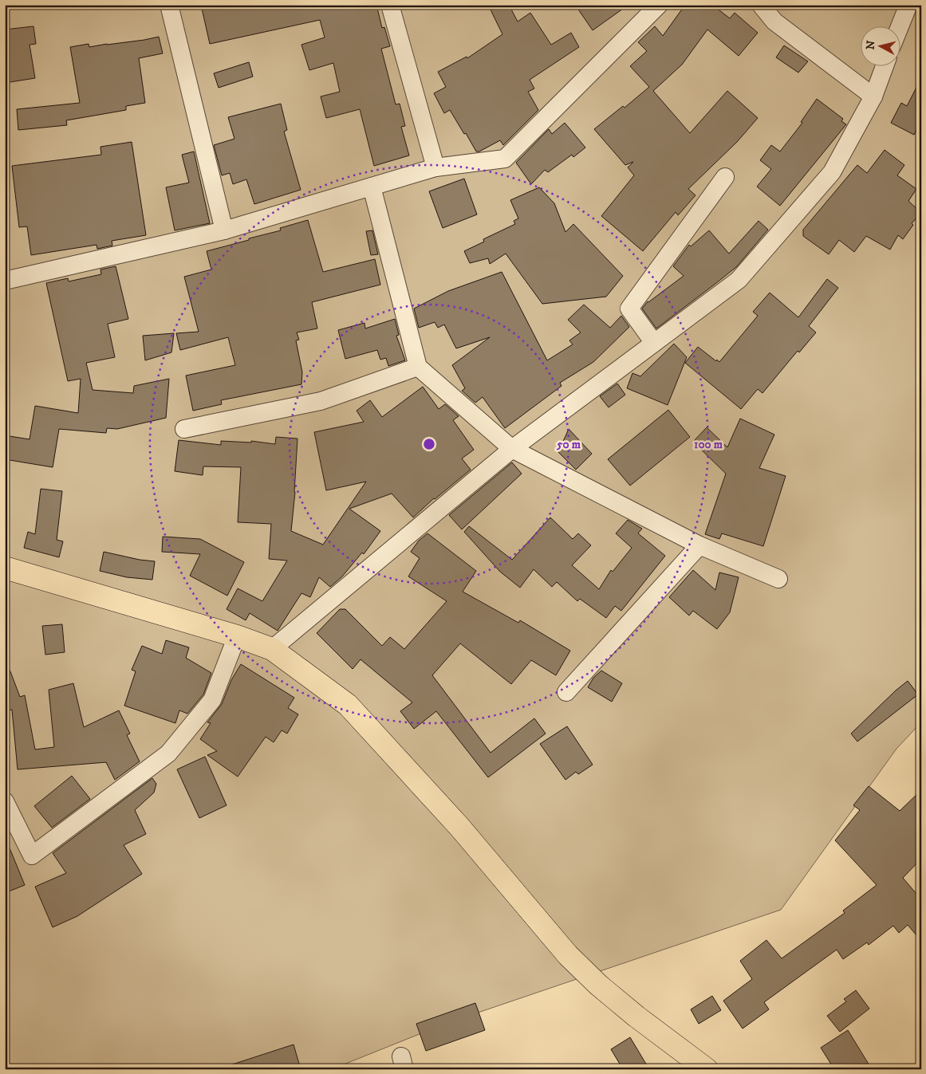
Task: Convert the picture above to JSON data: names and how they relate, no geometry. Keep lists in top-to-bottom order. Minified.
{"north":"left","rings":["50 m","100 m"]}
